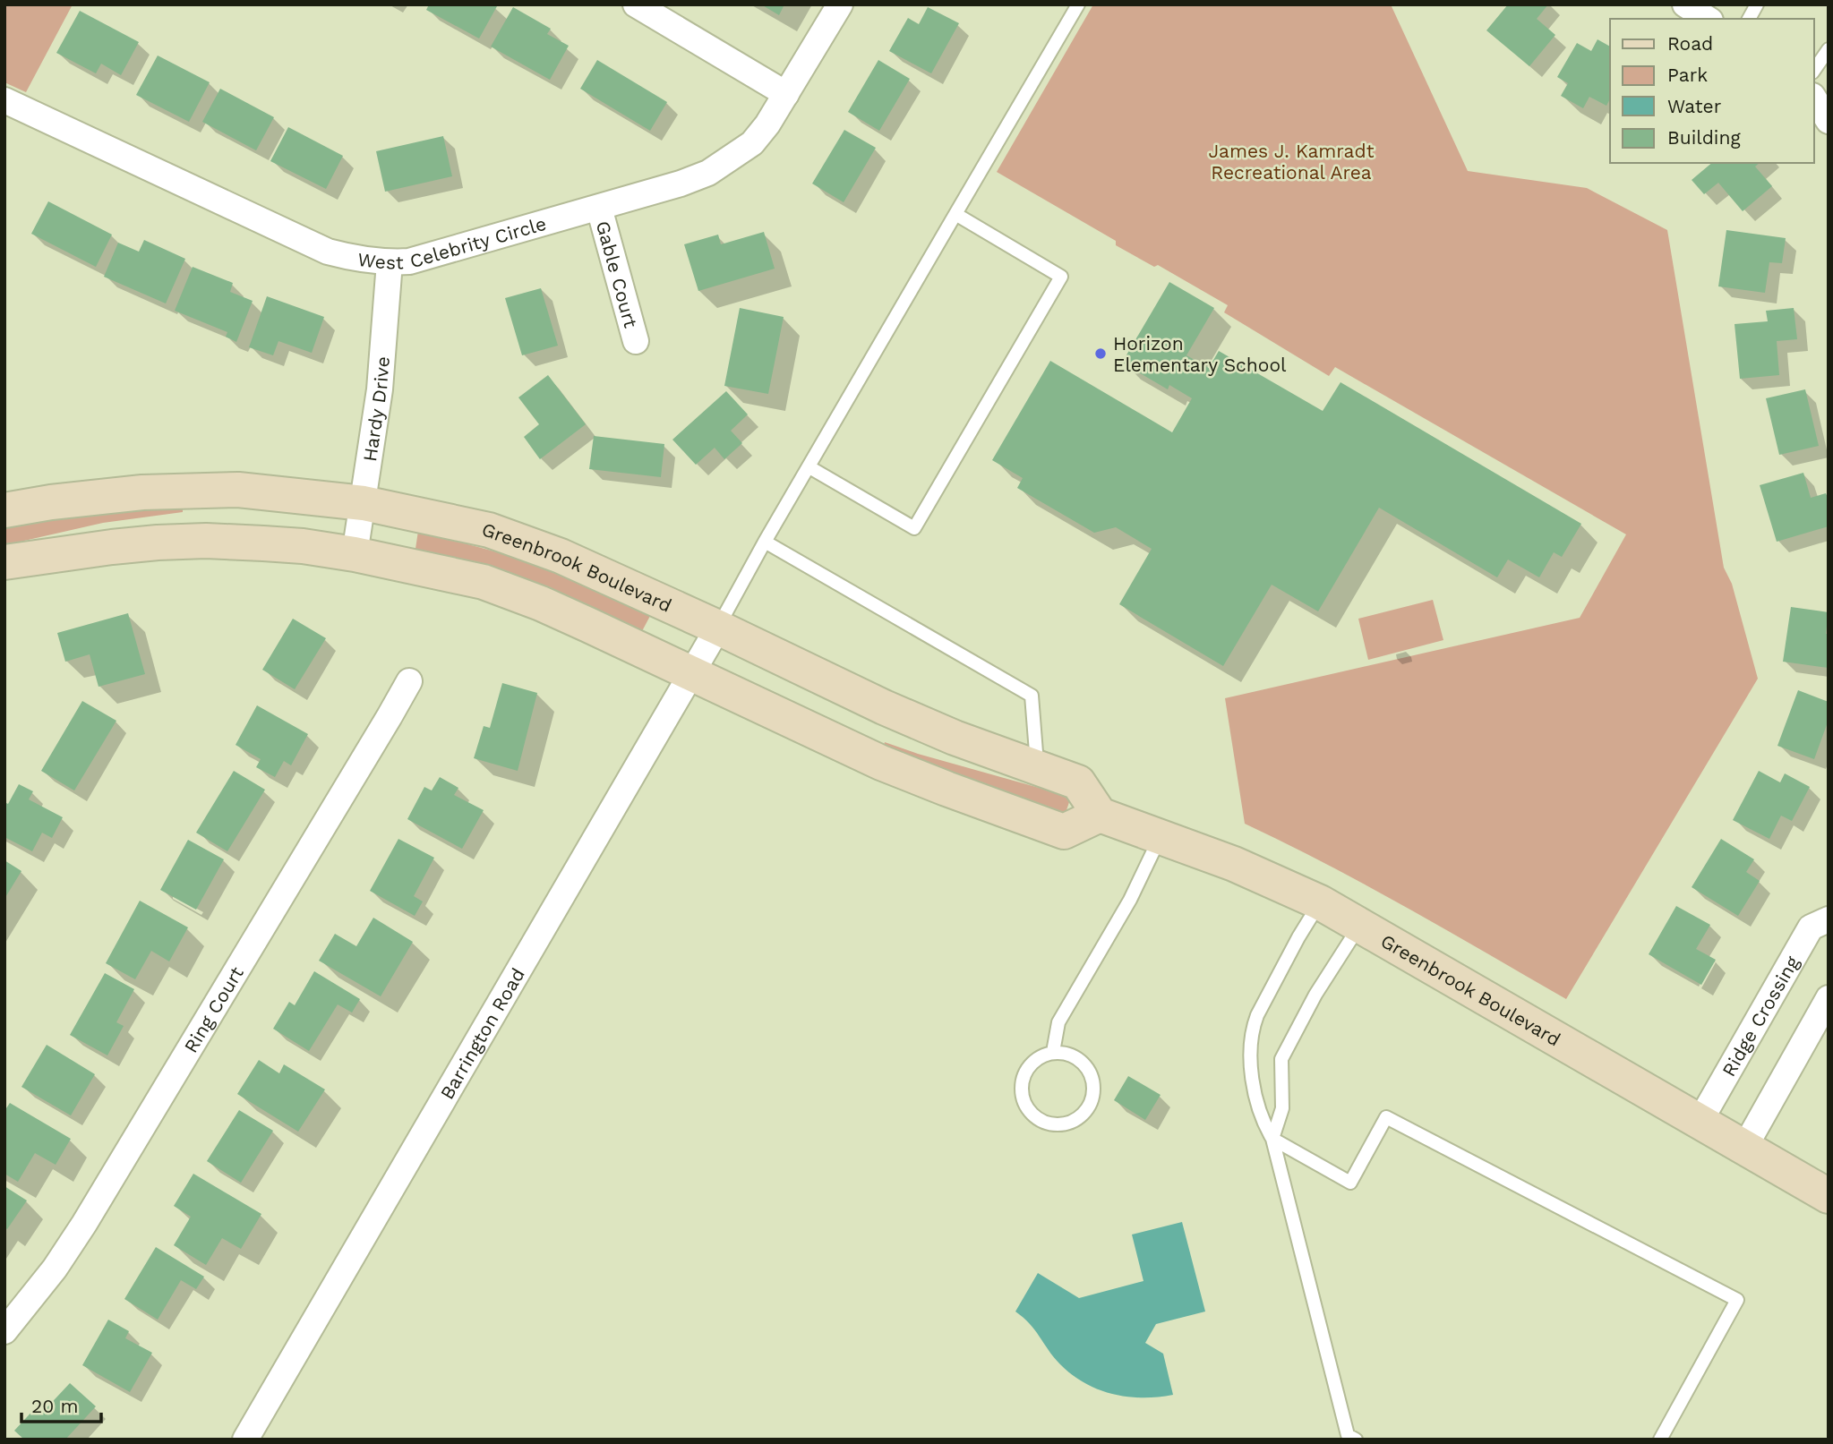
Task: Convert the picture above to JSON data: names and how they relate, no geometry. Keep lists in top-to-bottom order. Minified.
{"streets":{"main road":["Greenbrook Boulevard"],"street":["West Celebrity Circle","Gable Court","Hardy Drive","Ring Court","Ridge Crossing","Barrington Road"]},"crossings":[["West Celebrity Circle","Gable Court"],["West Celebrity Circle","Hardy Drive"],["Hardy Drive","Greenbrook Boulevard"],["Greenbrook Boulevard","Ridge Crossing"],["Greenbrook Boulevard","Barrington Road"]],"parks":["James J. Kamradt Recreational Area"],"places":["Horizon Elementary School"],"legend":["Road","Park","Water","Building"],"scale_bar":"20 m"}
